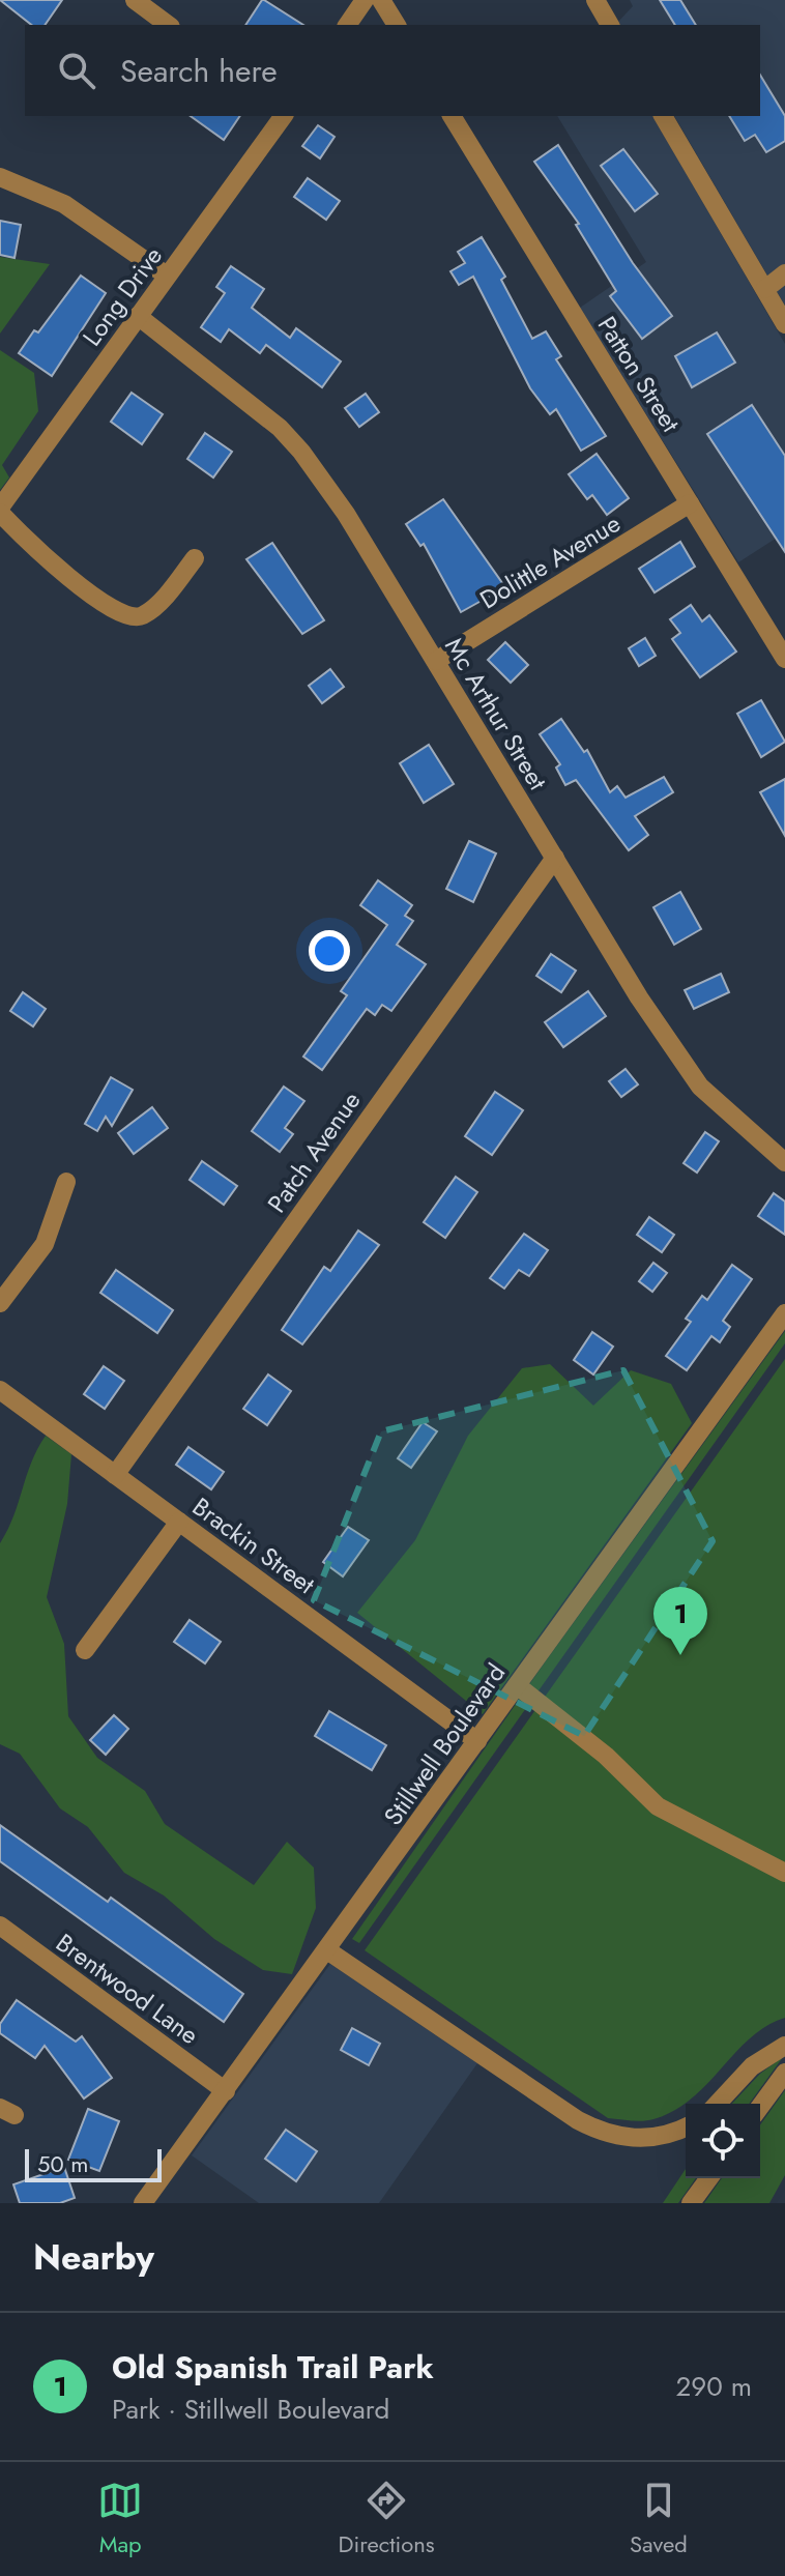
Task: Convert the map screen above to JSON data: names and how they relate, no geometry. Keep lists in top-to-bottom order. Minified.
{"streets":{"street":["Long Drive","Patton Street","Dolittle Avenue","Mc Arthur Street","Patch Avenue","Brackin Street","Stillwell Boulevard","Brentwood Lane"]},"crossings":[["Long Drive","Mc Arthur Street"],["Patton Street","Dolittle Avenue"],["Dolittle Avenue","Mc Arthur Street"],["Mc Arthur Street","Patch Avenue"],["Patch Avenue","Brackin Street"],["Brackin Street","Stillwell Boulevard"],["Stillwell Boulevard","Brentwood Lane"]],"scale_bar":"50 m","page":{"search":"Search here","pins":"1","scale":"50 m","heading":"Nearby","list":[{"mark":"1","name":"Old Spanish Trail Park","note":"Park · Stillwell Boulevard","value":"290 m"}],"nav":["Map","Directions","Saved"]}}
